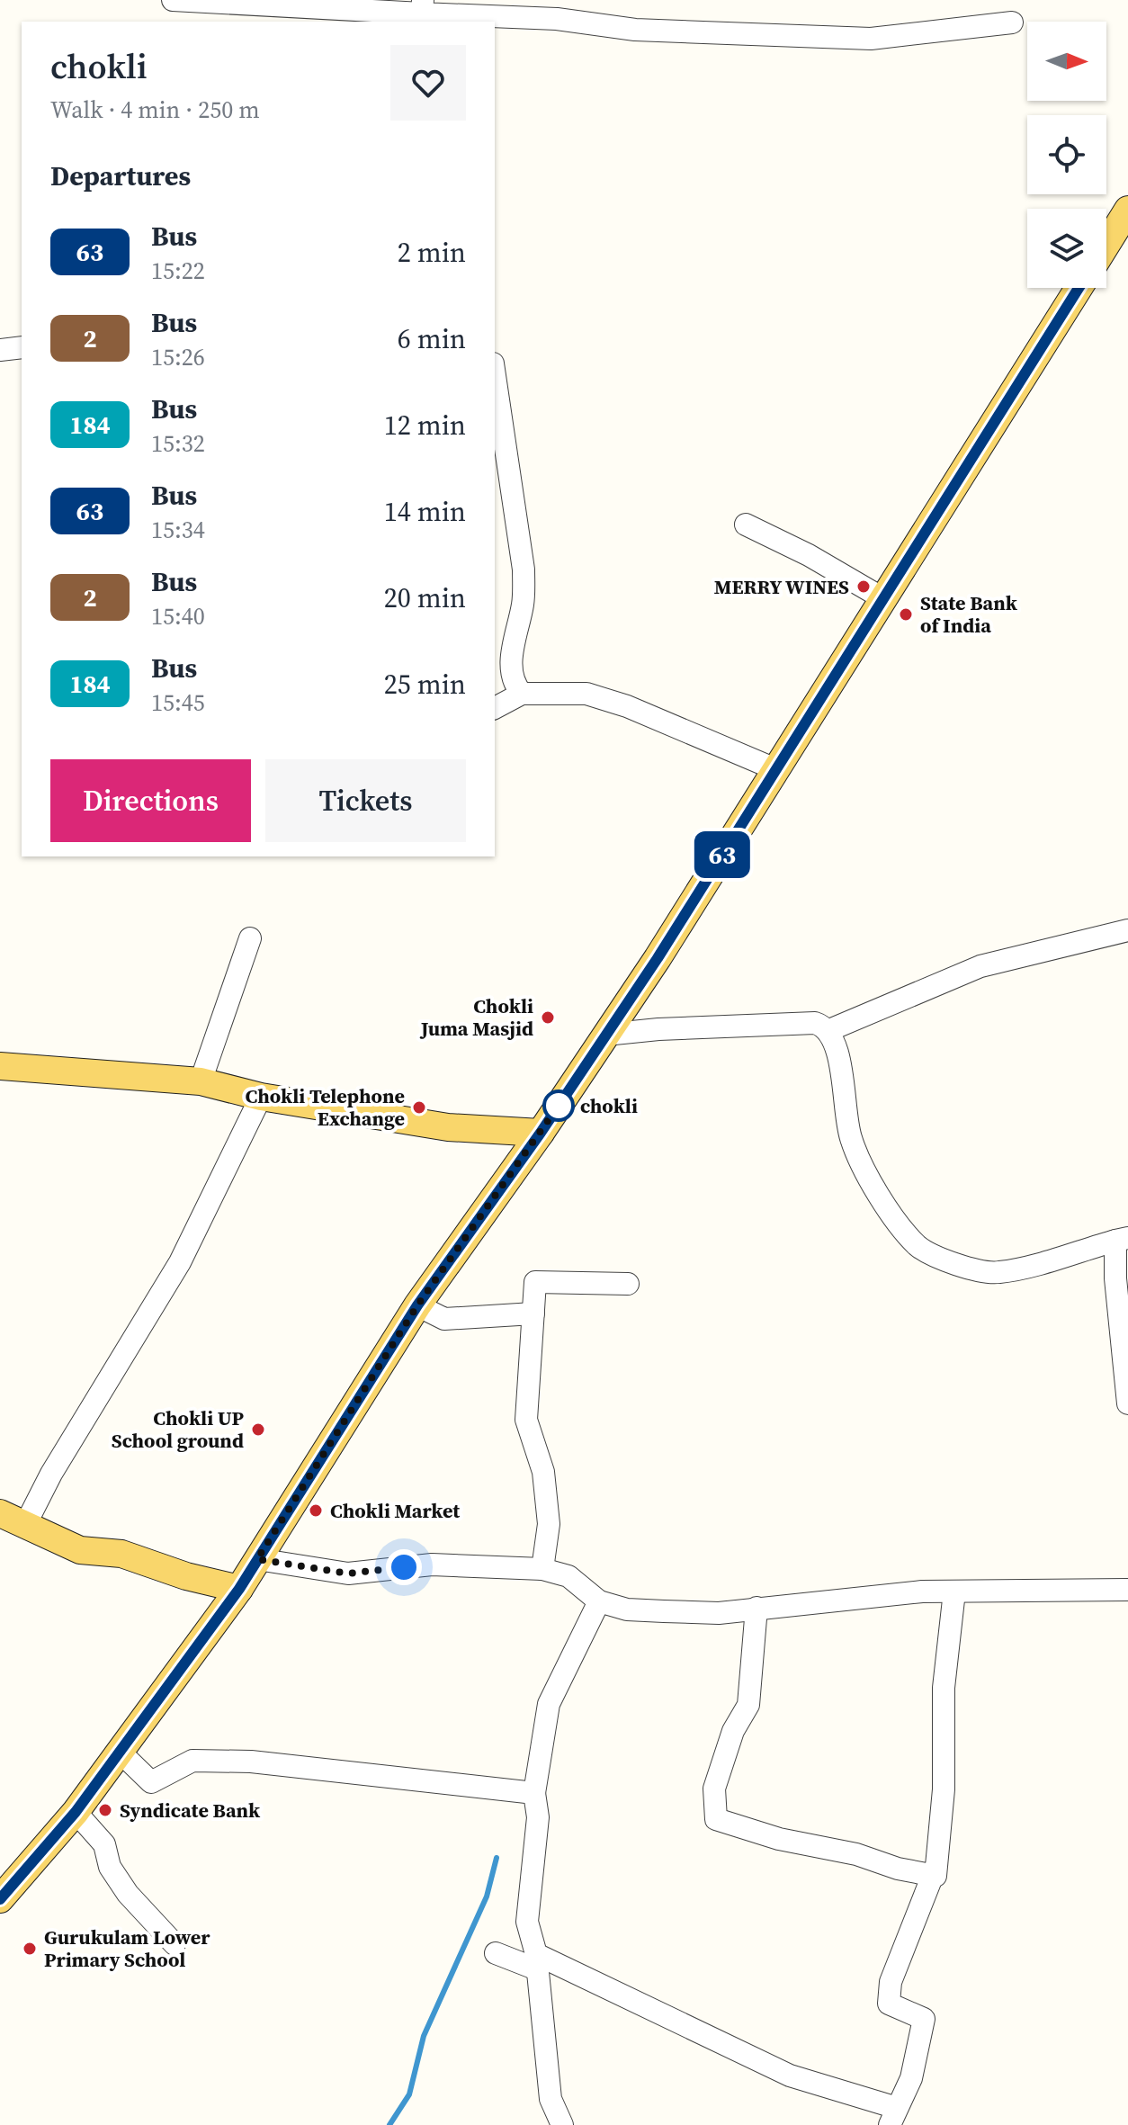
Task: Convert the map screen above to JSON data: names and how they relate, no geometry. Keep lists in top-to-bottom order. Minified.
{"places":["MERRY WINES","State Bank of India","Chokli Juma Masjid","chokli","Chokli Telephone Exchange","Chokli UP School ground","Chokli Market","Syndicate Bank","Gurukulam Lower Primary School"],"lines":["bus line 63"],"north":"right","page":{"on_map":"63","heading":[["chokli","Walk · 4 min · 250 m"],"Departures"],"list":[{"mark":"63","name":"Bus","note":"15:22","value":"2 min"},{"mark":"2","name":"Bus","note":"15:26","value":"6 min"},{"mark":"184","name":"Bus","note":"15:32","value":"12 min"},{"mark":"63","name":"Bus","note":"15:34","value":"14 min"},{"mark":"2","name":"Bus","note":"15:40","value":"20 min"},{"mark":"184","name":"Bus","note":"15:45","value":"25 min"}],"buttons":["Directions","Tickets"]}}
